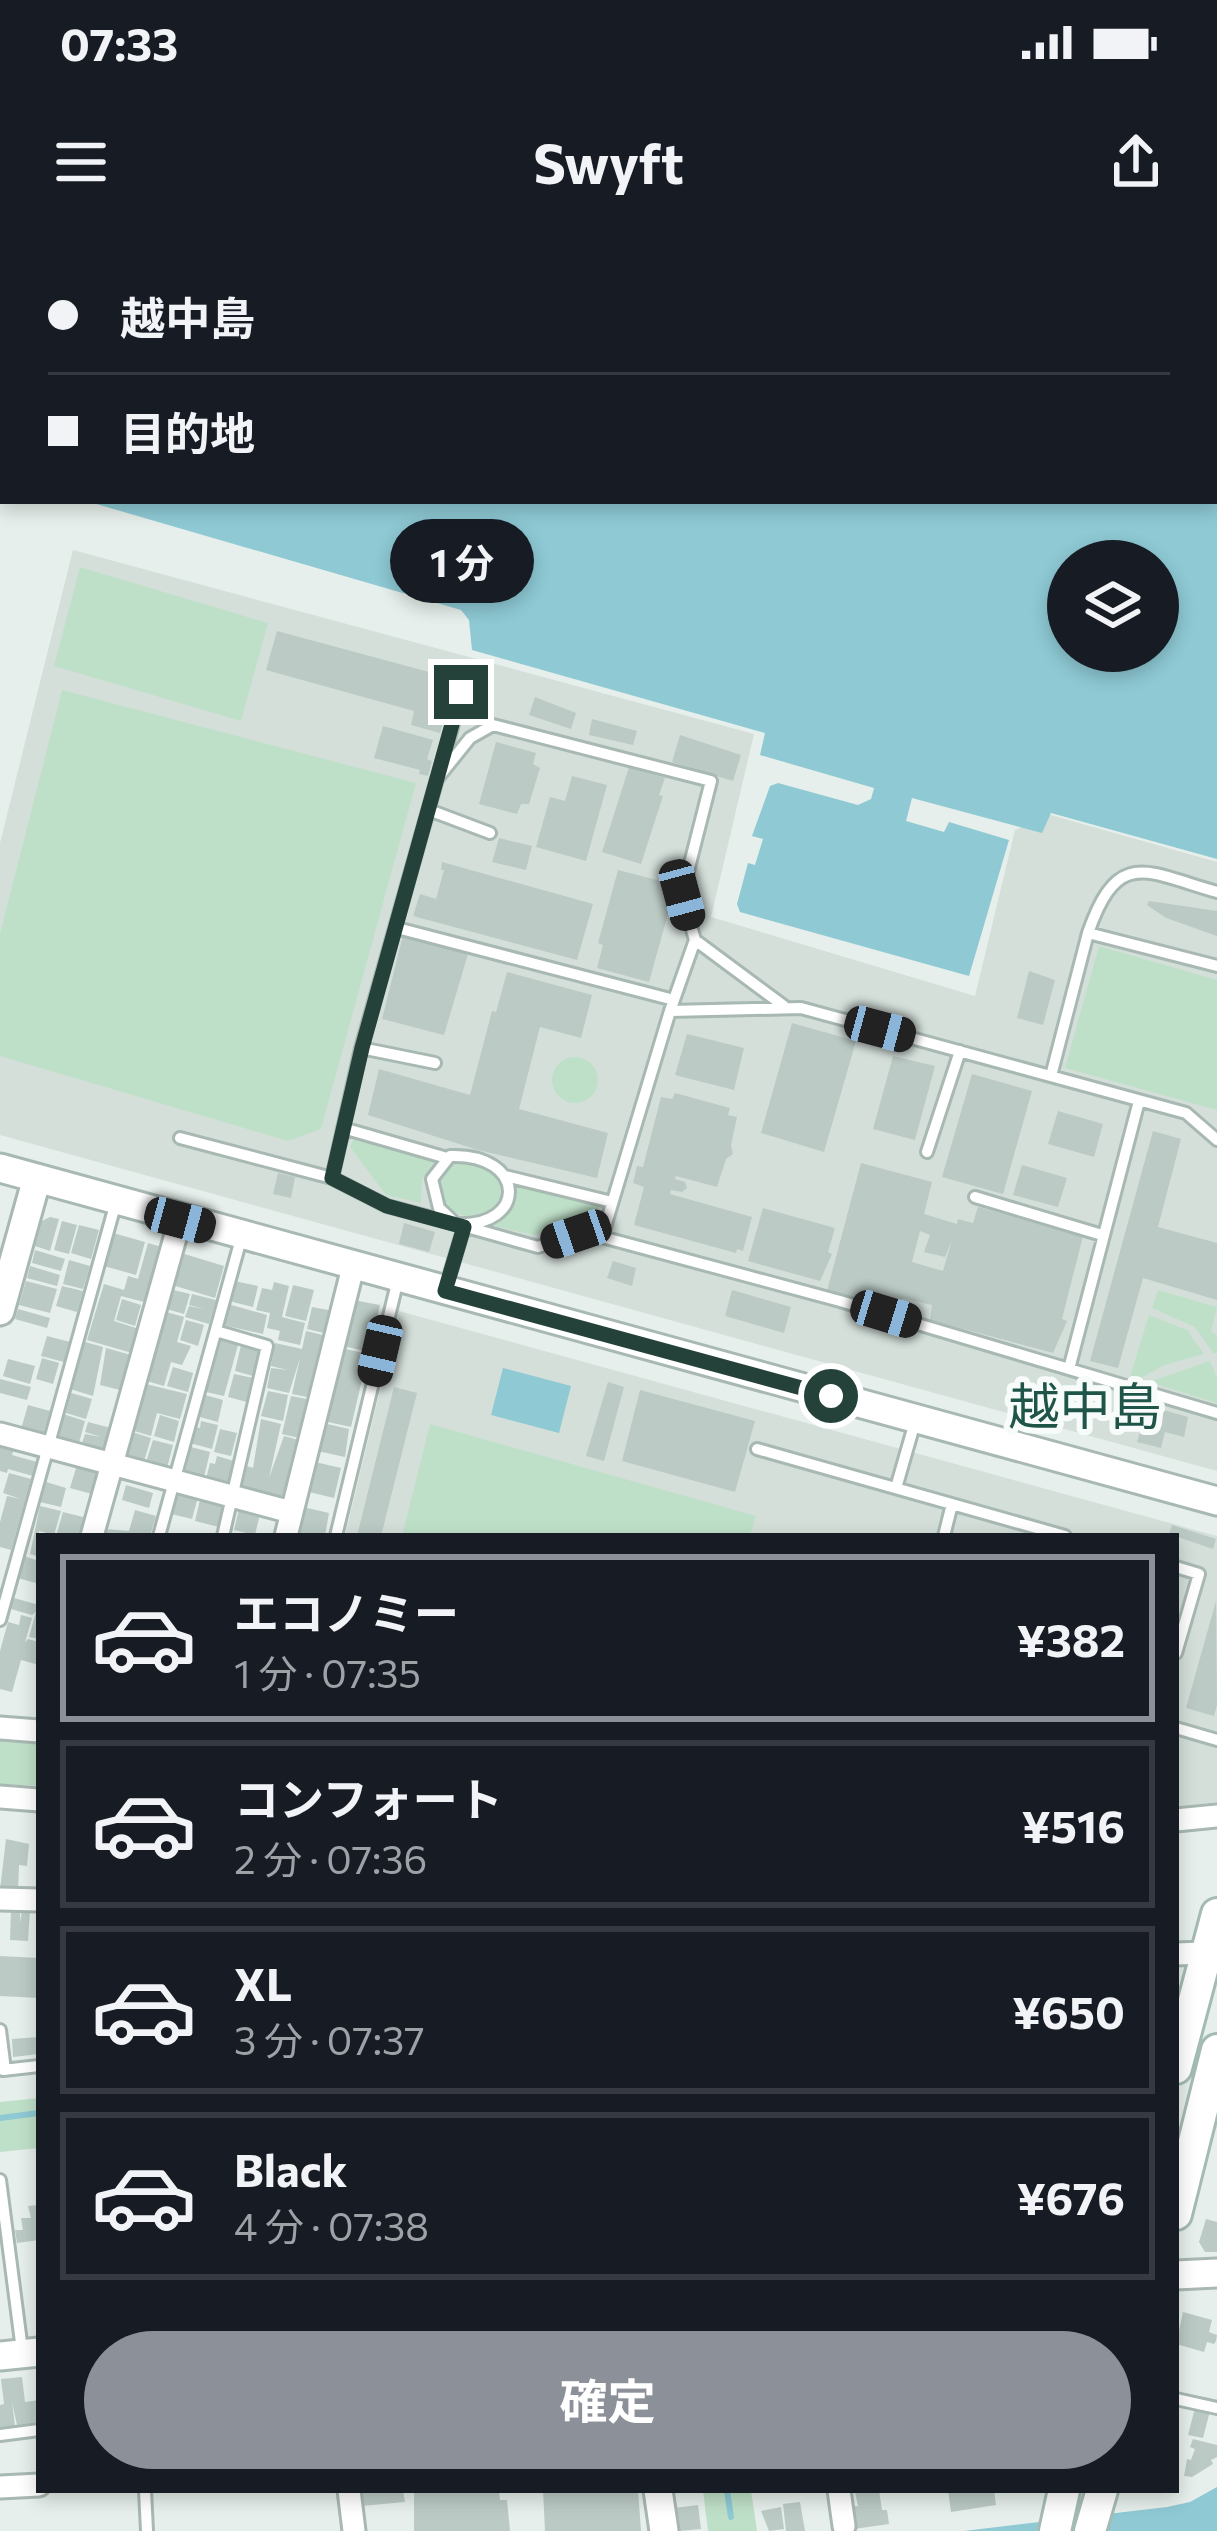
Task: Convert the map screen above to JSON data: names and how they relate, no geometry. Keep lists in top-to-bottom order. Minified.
{"districts":["越中島"],"page":{"status":"07:33","header":"Swyft","banner":["越中島","目的地"],"bubble":"1 分","list":[{"name":"エコノミー","note":"1 分 · 07:35","value":"¥382"},{"name":"コンフォート","note":"2 分 · 07:36","value":"¥516"},{"name":"XL","note":"3 分 · 07:37","value":"¥650"},{"name":"Black","note":"4 分 · 07:38","value":"¥676"}],"buttons":"確定"}}
